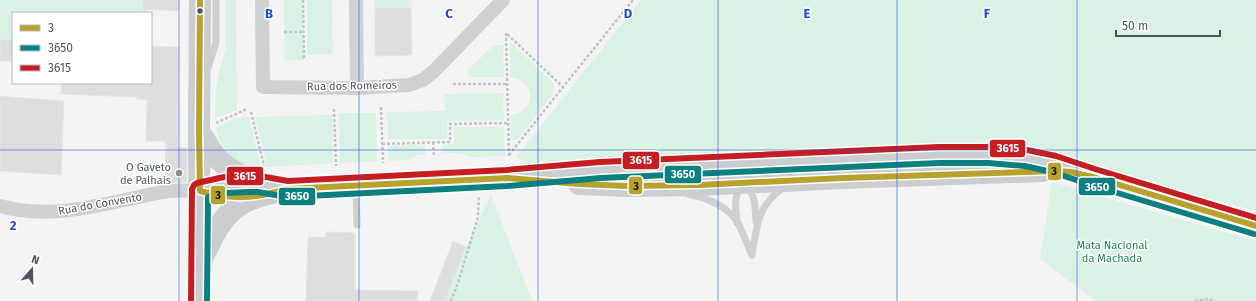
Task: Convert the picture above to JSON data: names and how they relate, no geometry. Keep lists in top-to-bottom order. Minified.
{"streets":{"street":["Rua dos Romeiros","Rua do Convento"]},"parks":["Mata Nacional da Machada"],"places":["O Gaveto de Palhais"],"lines":["transit line 3","transit line 3615","transit line 3650"],"legend":["3","3650","3615"],"scale_bar":"50 m","north":"top","grid":{"columns":["B","C","D","E","F"],"rows":["2"]}}
